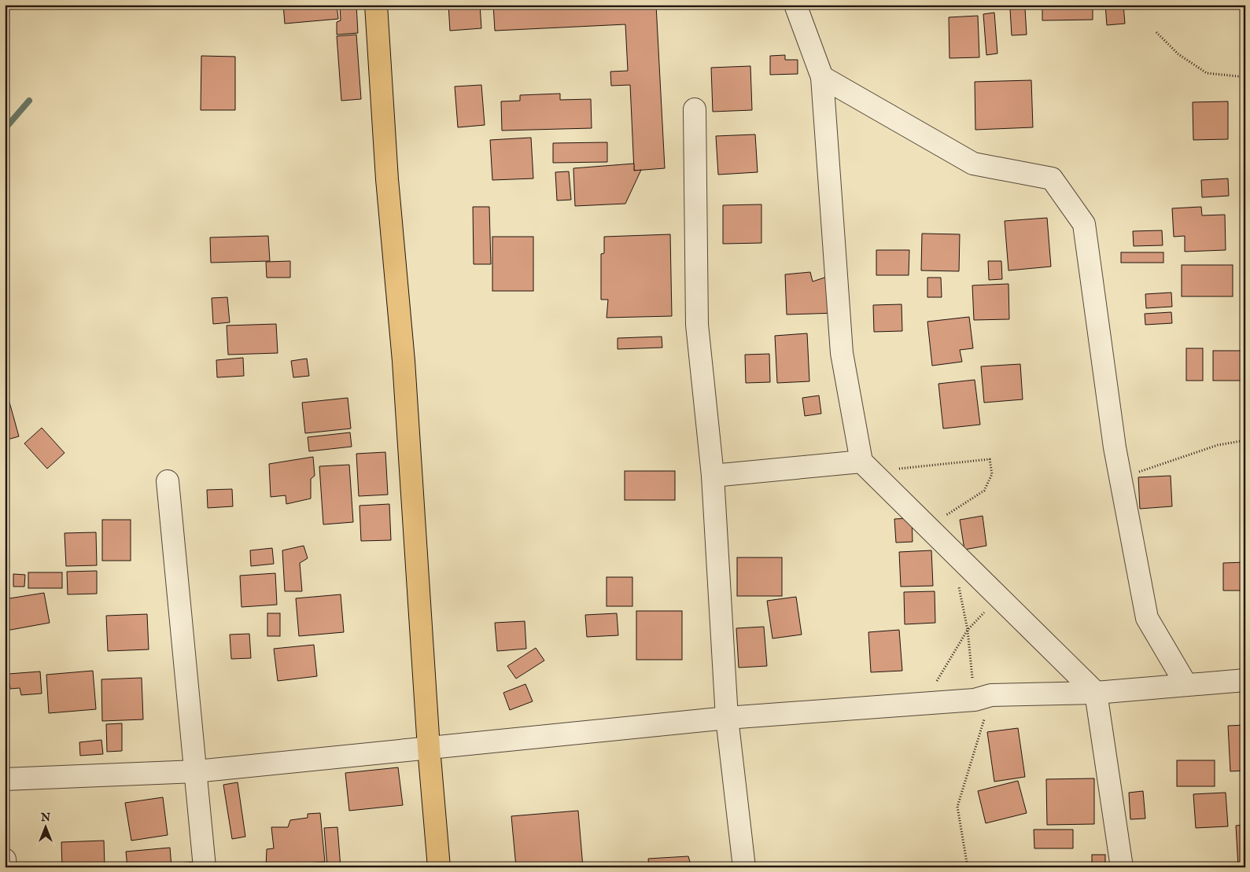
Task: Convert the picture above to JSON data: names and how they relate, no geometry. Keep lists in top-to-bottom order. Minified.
{"north":"top"}
